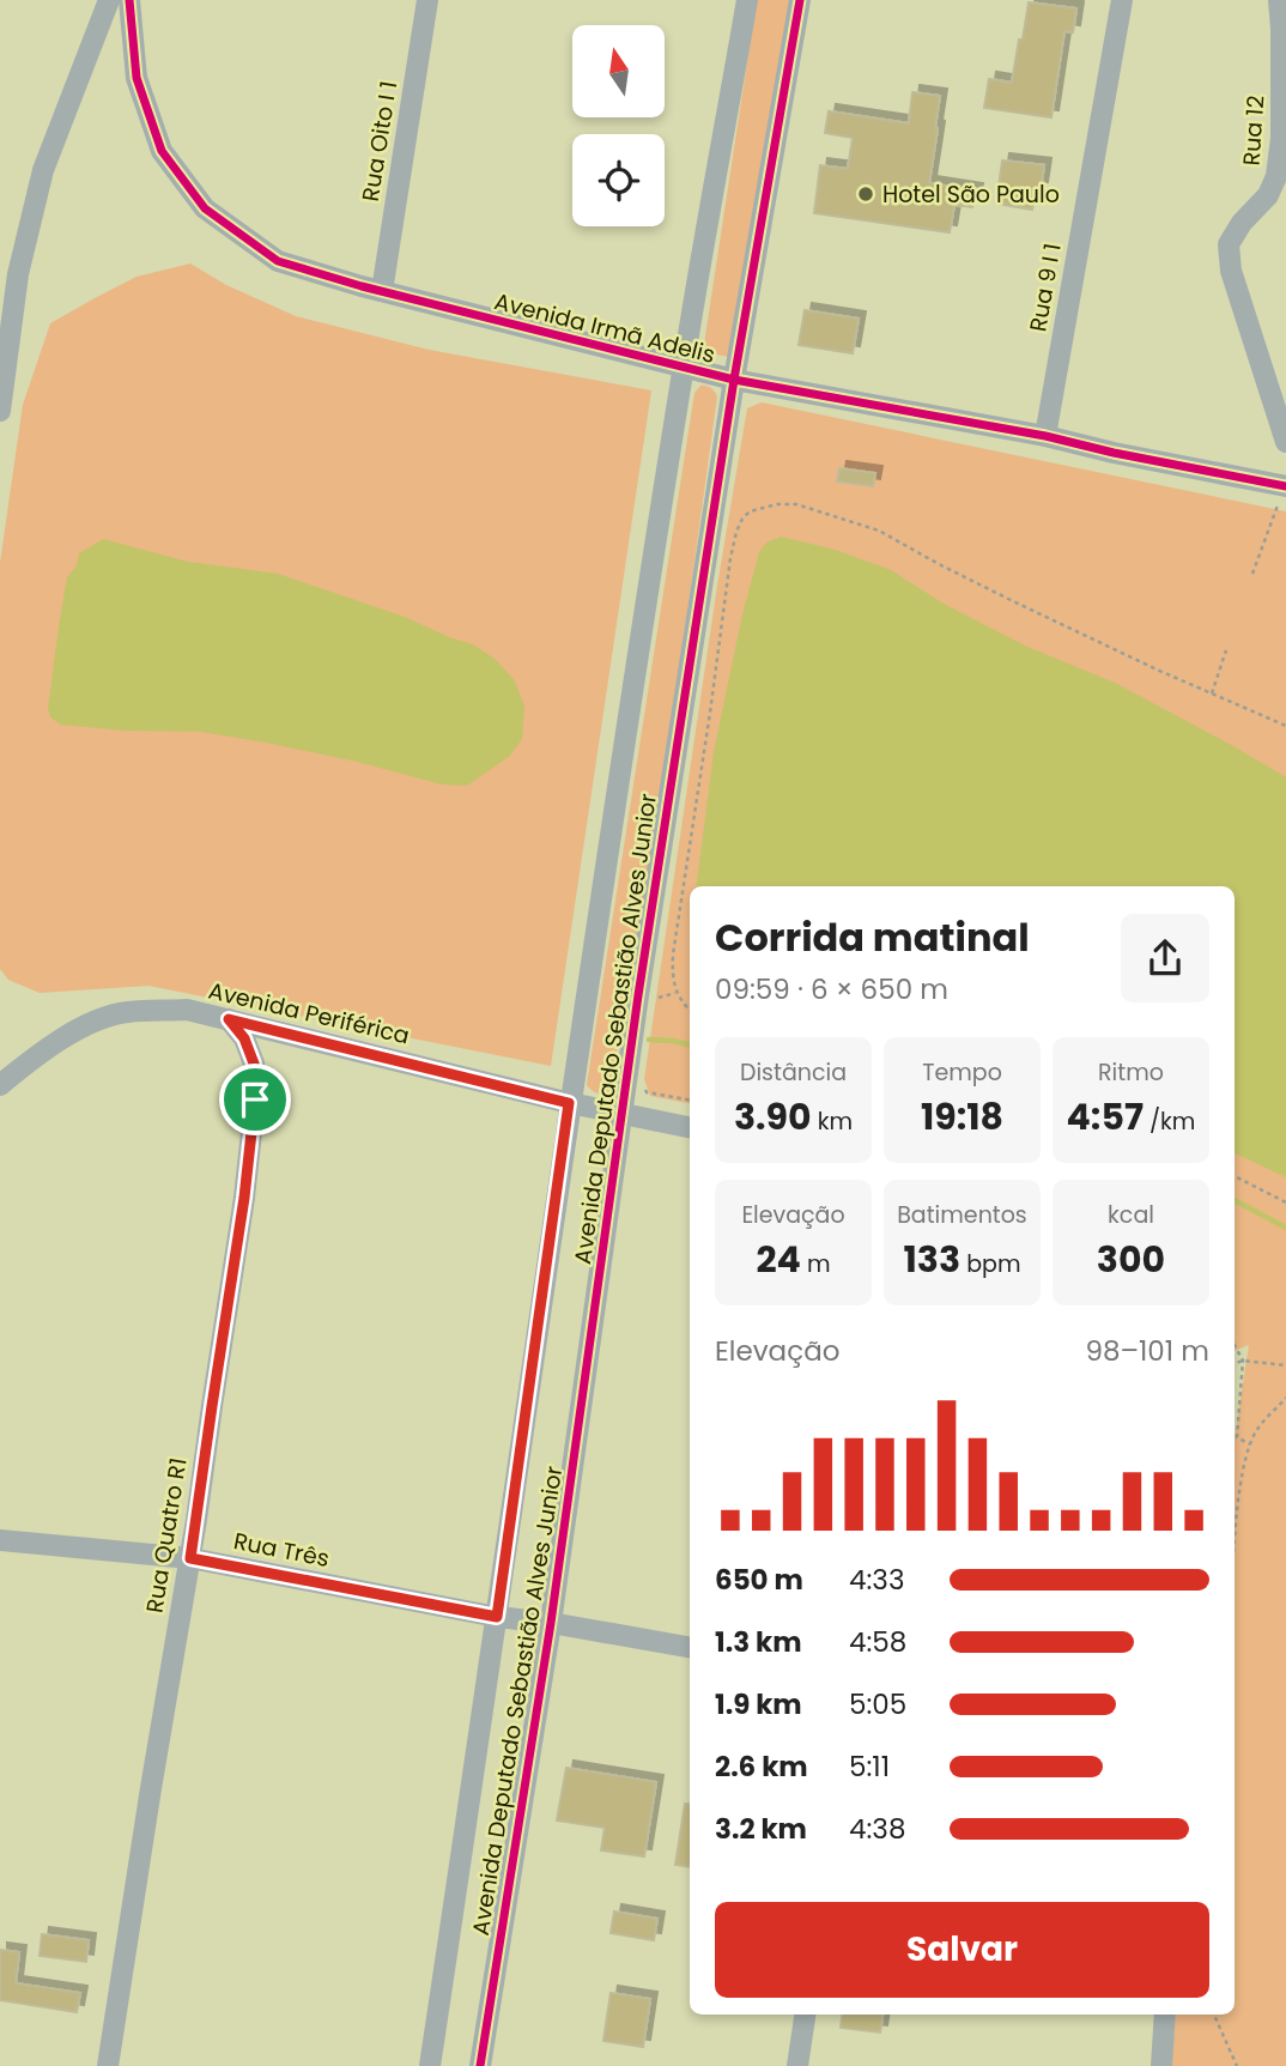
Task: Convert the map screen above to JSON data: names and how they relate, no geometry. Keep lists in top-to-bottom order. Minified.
{"streets":{"street":["Rua 12","Rua Oito I 1","Rua 9 I 1","Avenida Irmã Adelis","Avenida Periférica","Avenida Deputado Sebastião Alves Junior","Rua Quatro R1","Rua Três"]},"crossings":[["Rua Oito I 1","Avenida Irmã Adelis"],["Rua 9 I 1","Avenida Irmã Adelis"],["Avenida Irmã Adelis","Avenida Deputado Sebastião Alves Junior"],["Avenida Periférica","Avenida Deputado Sebastião Alves Junior"],["Avenida Periférica","Rua Quatro R1"],["Avenida Deputado Sebastião Alves Junior","Rua Três"],["Rua Quatro R1","Rua Três"]],"places":["Hotel São Paulo"],"north":"top","page":{"heading":["Corrida matinal","09:59 · 6 × 650 m"],"stats":[["Distância","3.90 km"],["Tempo","19:18"],["Ritmo","4:57 /km"],["Elevação","24 m"],["Batimentos","133 bpm"],["kcal","300"]],"chart":["Elevação","98–101 m"],"list":[{"name":"650 m","note":"4:33"},{"name":"1.3 km","note":"4:58"},{"name":"1.9 km","note":"5:05"},{"name":"2.6 km","note":"5:11"},{"name":"3.2 km","note":"4:38"}],"buttons":"Salvar"}}
